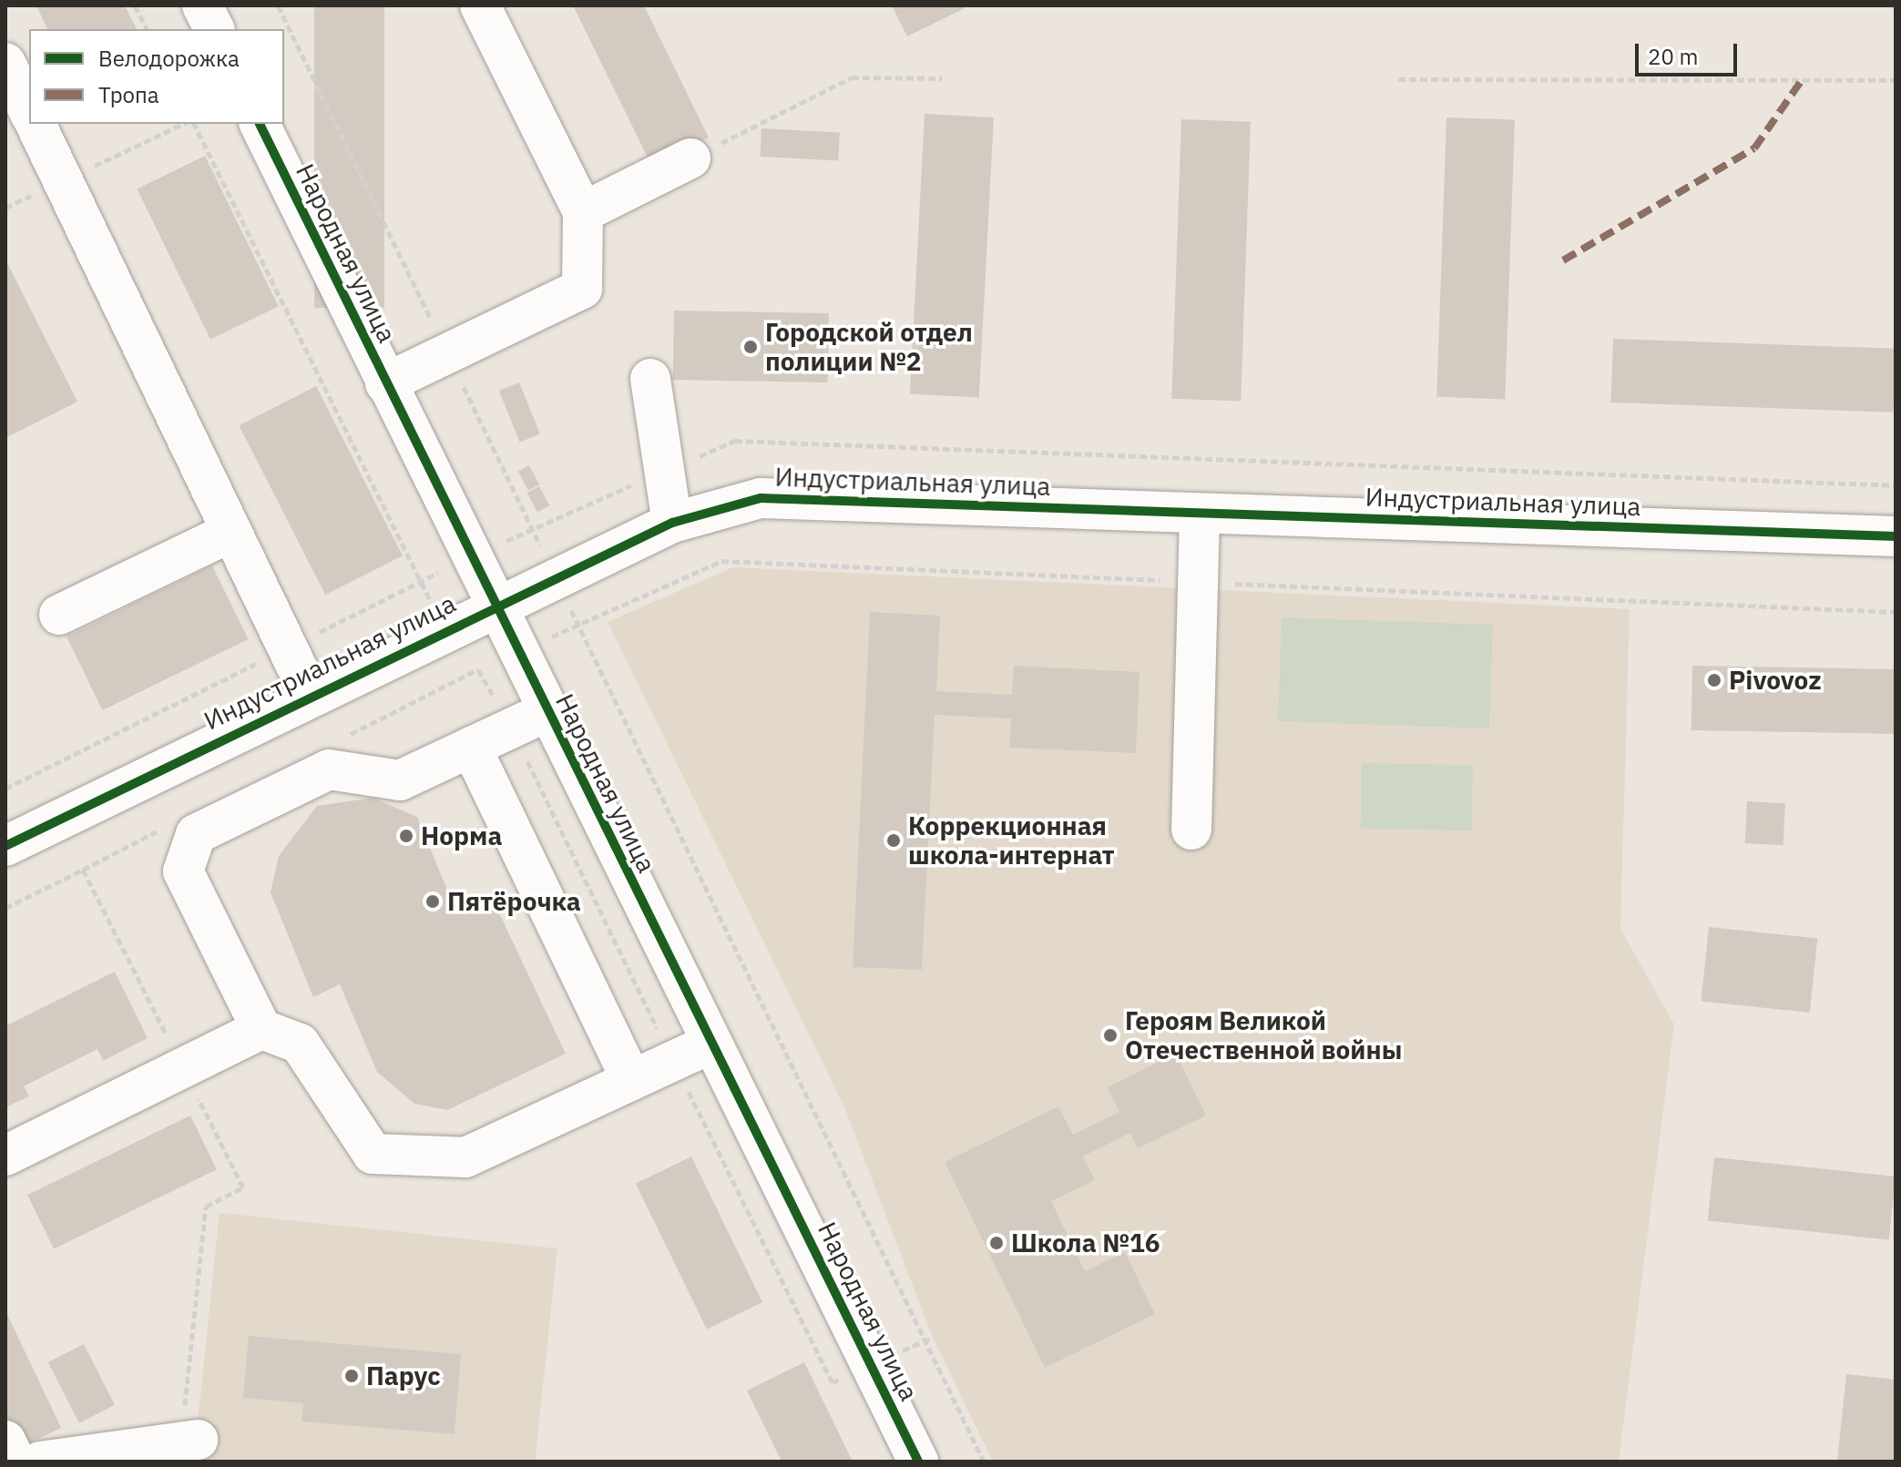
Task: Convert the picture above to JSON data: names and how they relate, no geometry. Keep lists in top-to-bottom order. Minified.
{"streets":{"street":["Народная улица","Индустриальная улица"]},"crossings":[["Народная улица","Индустриальная улица"]],"places":["Городской отдел полиции №2","Pivovoz","Норма","Коррекционная школа-интернат","Пятёрочка","Героям Великой Отечественной войны","Школа №16","Парус"],"legend":["Велодорожка","Тропа"],"scale_bar":"20 m"}
